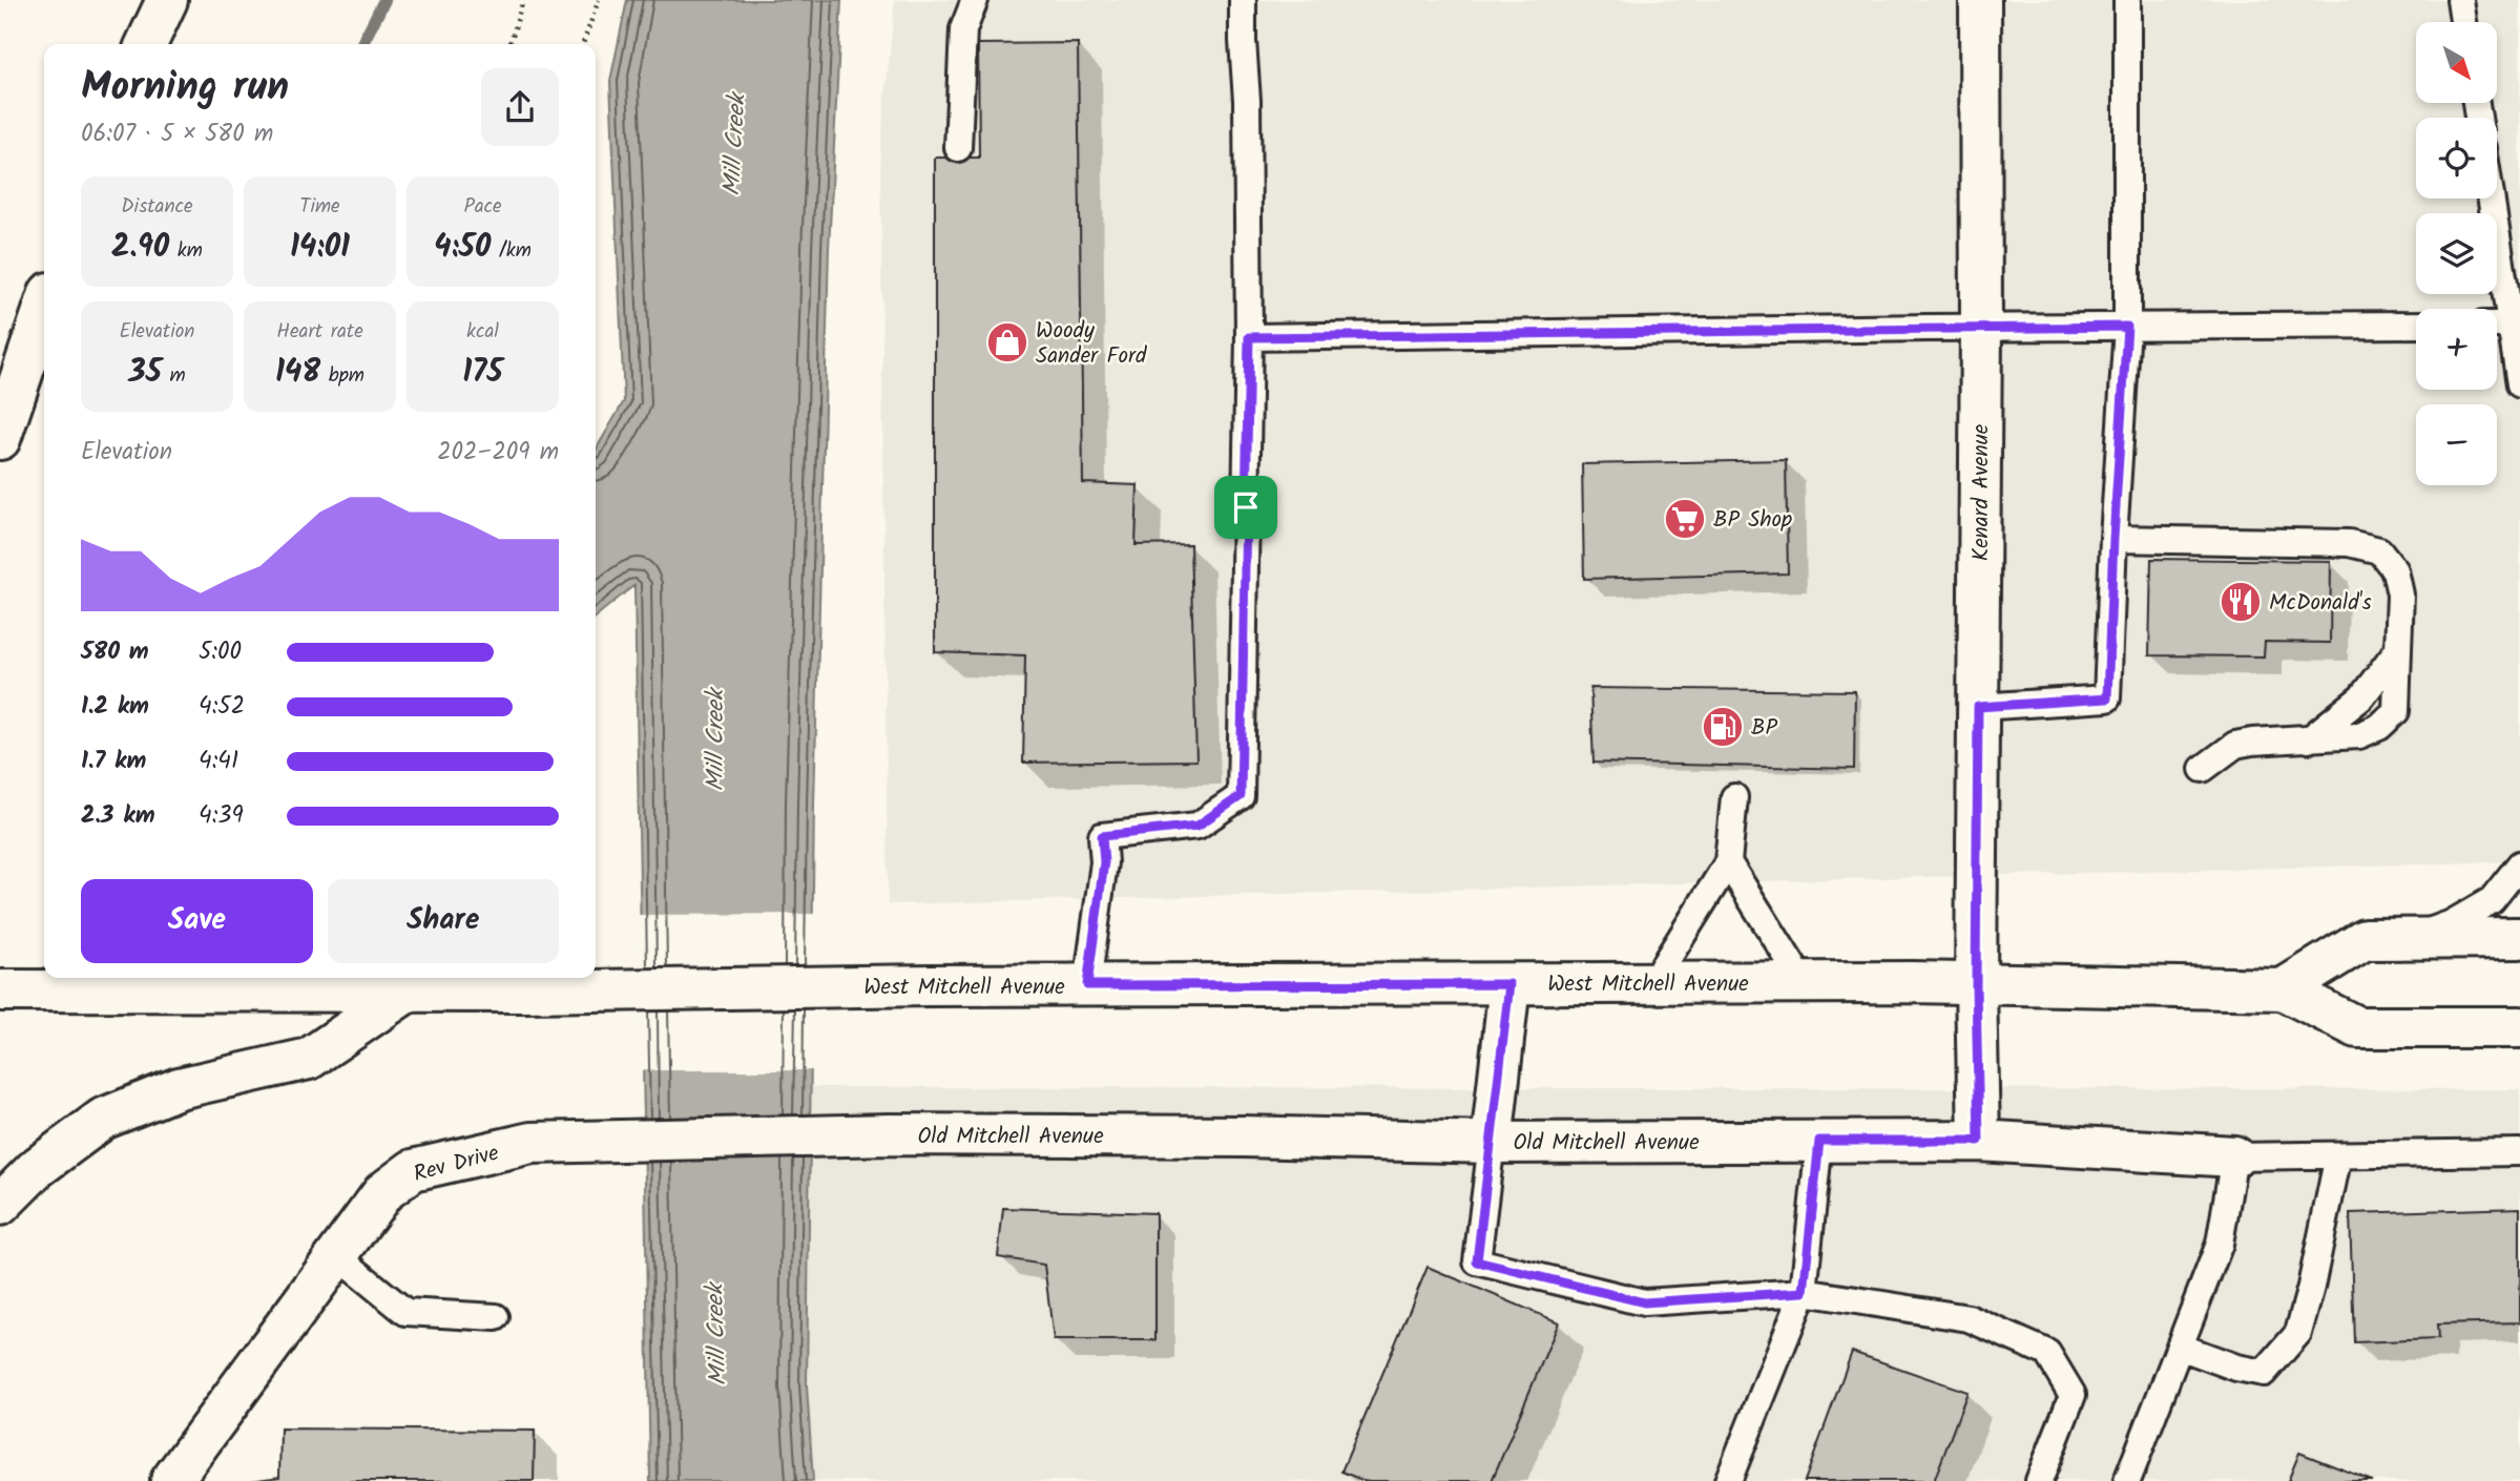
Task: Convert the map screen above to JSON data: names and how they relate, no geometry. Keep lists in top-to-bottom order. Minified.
{"streets":{"main road":["Kenard Avenue","West Mitchell Avenue","Old Mitchell Avenue","Rev Drive"]},"crossings":[["Kenard Avenue","West Mitchell Avenue"],["Old Mitchell Avenue","Rev Drive"]],"water":["Mill Creek"],"places":{"shop":["Woody Sander Ford"],"supermarket":["BP Shop"],"restaurant":["McDonald's"],"fuel station":["BP"]},"north":"bottom right","page":{"map_buttons":["+","−"],"heading":["Morning run","06:07 · 5 × 580 m"],"stats":[["Distance","2.90 km"],["Time","14:01"],["Pace","4:50 /km"],["Elevation","35 m"],["Heart rate","148 bpm"],["kcal","175"]],"chart":["Elevation","202–209 m"],"list":[{"name":"580 m","note":"5:00"},{"name":"1.2 km","note":"4:52"},{"name":"1.7 km","note":"4:41"},{"name":"2.3 km","note":"4:39"}],"buttons":["Save","Share"]}}
